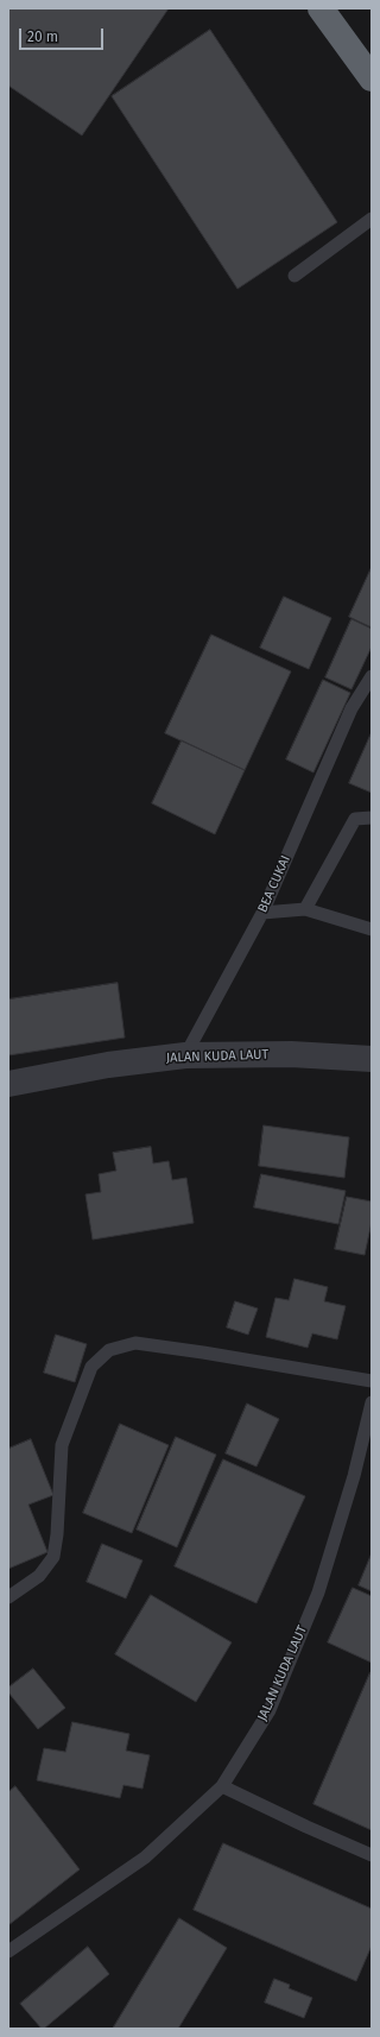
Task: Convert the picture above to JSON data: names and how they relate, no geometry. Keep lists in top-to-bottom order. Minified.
{"streets":{"street":["JALAN KUDA LAUT"],"lane":["BEA CUKAI"]},"crossings":[["BEA CUKAI","JALAN KUDA LAUT"]],"scale_bar":"20 m"}
